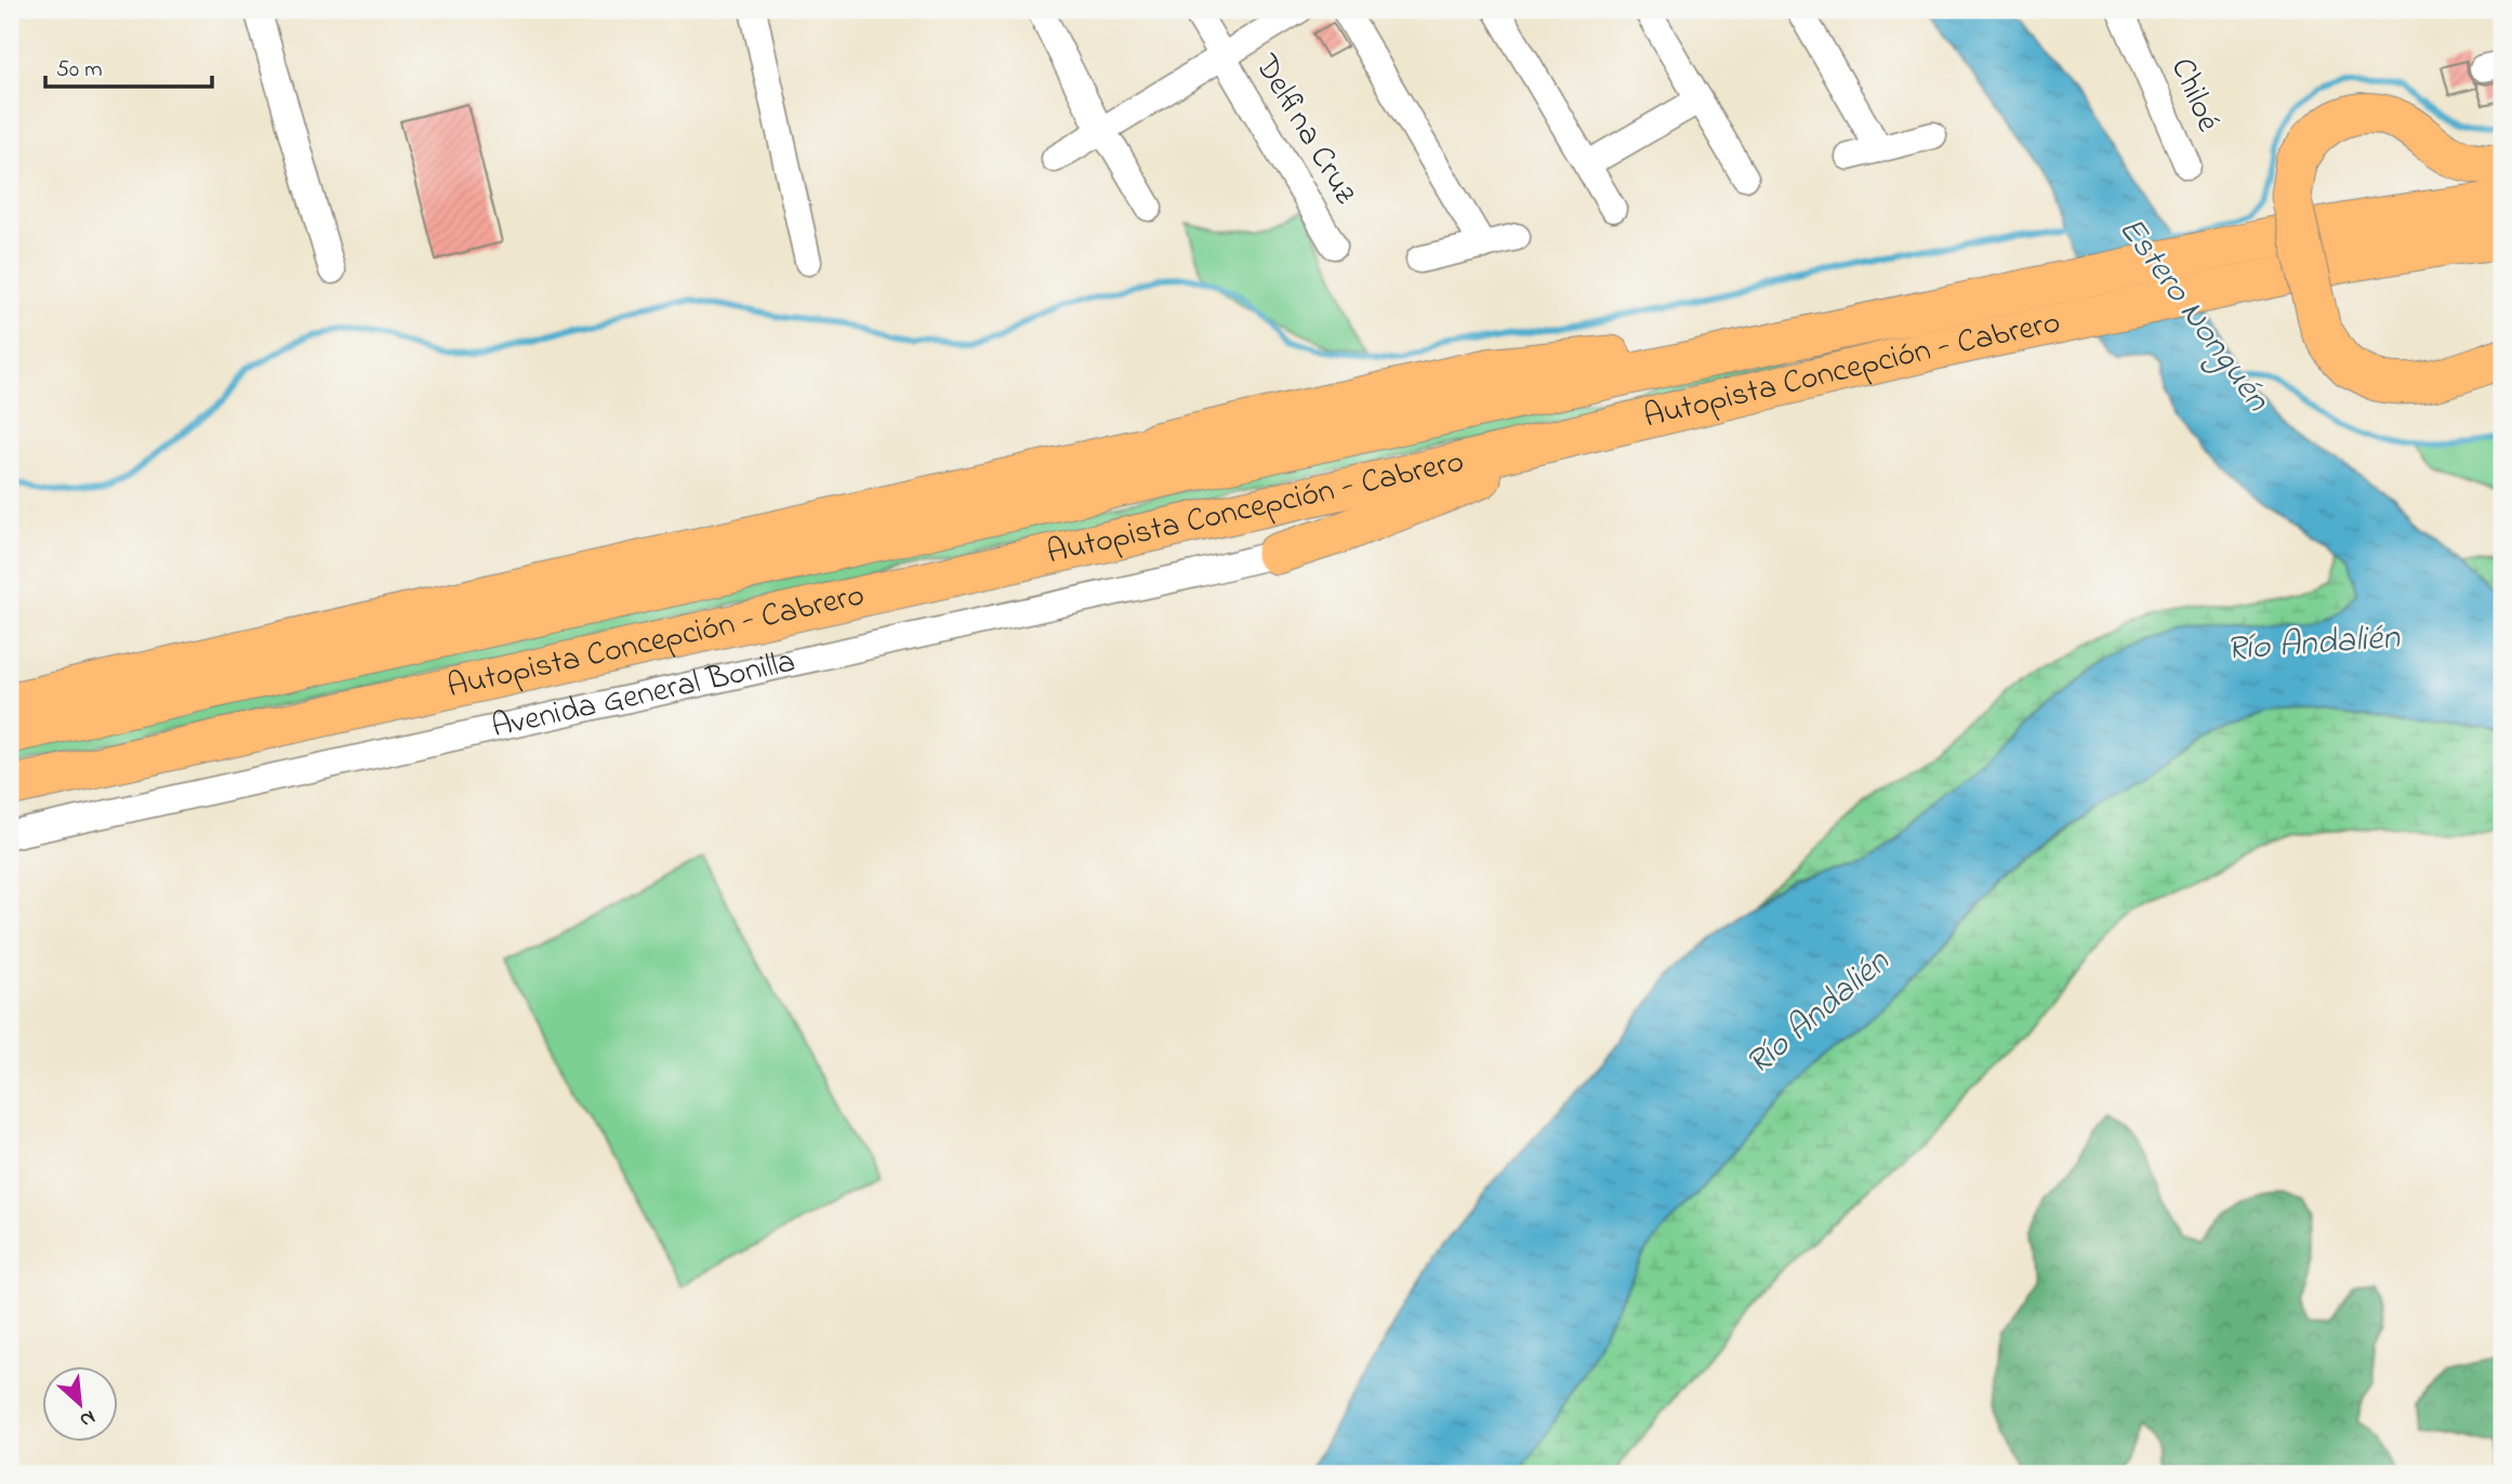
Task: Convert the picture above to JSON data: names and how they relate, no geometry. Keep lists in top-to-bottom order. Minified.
{"streets":{"highway":["Autopista Concepción - Cabrero"],"street":["Chiloé","Delfina Cruz","Avenida General Bonilla"]},"water":["Estero Nonguén","Río Andalién"],"scale_bar":"50 m","north":"bottom right"}
